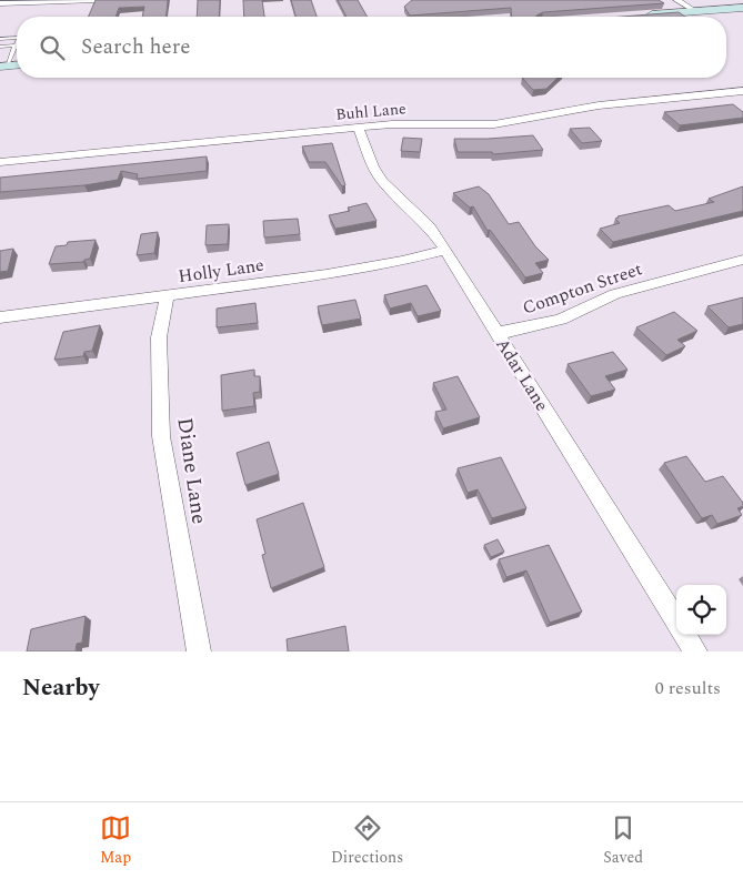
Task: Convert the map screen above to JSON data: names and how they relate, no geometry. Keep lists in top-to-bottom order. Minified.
{"streets":{"street":["Buhl Lane","Holly Lane","Compton Street","Adar Lane","Diane Lane"]},"crossings":[["Buhl Lane","Adar Lane"],["Holly Lane","Adar Lane"],["Holly Lane","Diane Lane"],["Compton Street","Adar Lane"]],"page":{"search":"Search here","heading":["Nearby","0 results"],"nav":["Map","Directions","Saved"]}}
